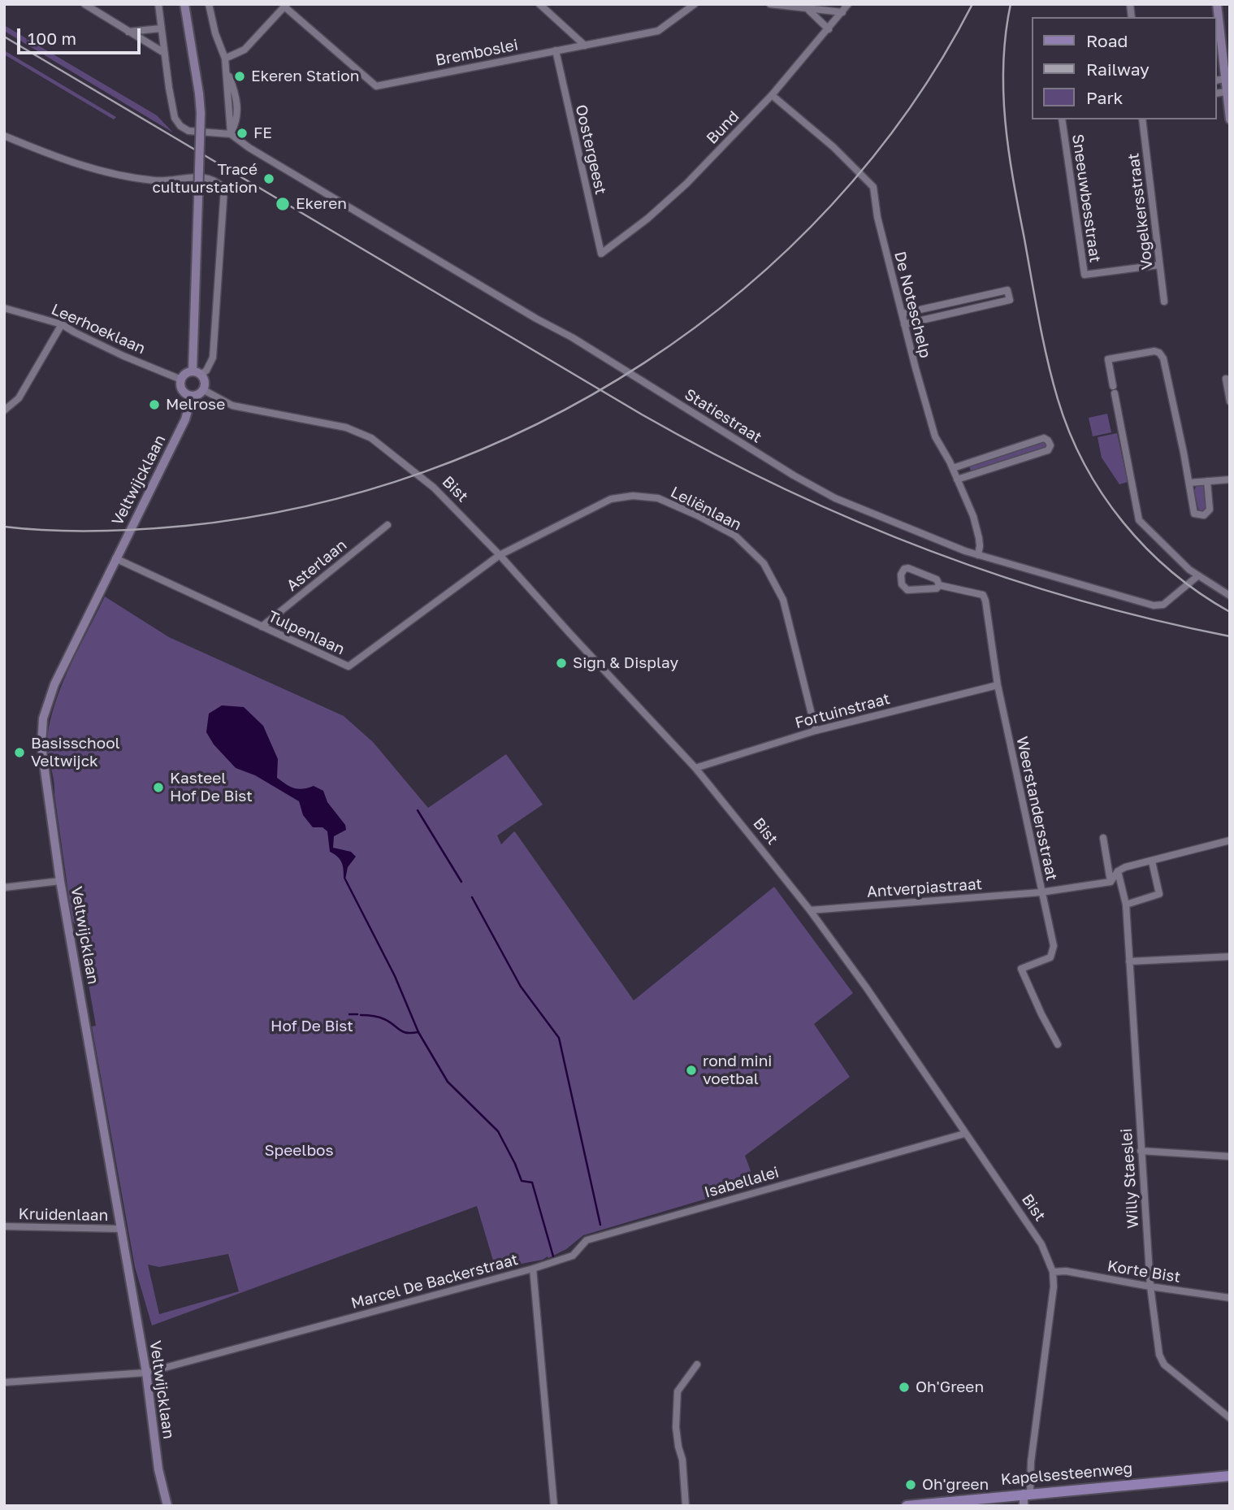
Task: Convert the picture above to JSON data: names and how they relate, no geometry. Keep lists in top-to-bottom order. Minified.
{"streets":{"main road":["Kapelsesteenweg"],"street":["Bremboslei","Bund","Oostergeest","Sneeuwbesstraat","Vogelkersstraat","De Noteschelp","Leerhoeklaan","Statiestraat","Veltwijcklaan","Bist","Leliënlaan","Asterlaan","Tulpenlaan","Fortuinstraat","Weerstandersstraat","Antverpiastraat","Willy Staeslei","Isabellalei","Kruidenlaan","Korte Bist","Marcel De Backerstraat"]},"crossings":[["Bremboslei","Oostergeest"],["Bund","Oostergeest"],["Bund","De Noteschelp"],["Sneeuwbesstraat","Vogelkersstraat"],["De Noteschelp","Statiestraat"],["Leerhoeklaan","Veltwijcklaan"],["Leerhoeklaan","Bist"],["Veltwijcklaan","Bist"],["Veltwijcklaan","Tulpenlaan"],["Veltwijcklaan","Kruidenlaan"],["Veltwijcklaan","Marcel De Backerstraat"],["Bist","Leliënlaan"],["Bist","Tulpenlaan"],["Bist","Fortuinstraat"],["Bist","Antverpiastraat"],["Bist","Isabellalei"],["Bist","Korte Bist"],["Bist","Kapelsesteenweg"],["Leliënlaan","Tulpenlaan"],["Leliënlaan","Fortuinstraat"],["Asterlaan","Tulpenlaan"],["Fortuinstraat","Weerstandersstraat"],["Weerstandersstraat","Antverpiastraat"],["Willy Staeslei","Korte Bist"],["Isabellalei","Marcel De Backerstraat"]],"parks":["Hof De Bist","Speelbos"],"places":["Ekeren Station","FE","Tracé cultuurstation","Ekeren","Melrose","Sign & Display","Basisschool Veltwijck","Kasteel Hof De Bist","rond mini voetbal","Oh'Green","Oh'green"],"legend":["Road","Railway","Park"],"scale_bar":"100 m"}
